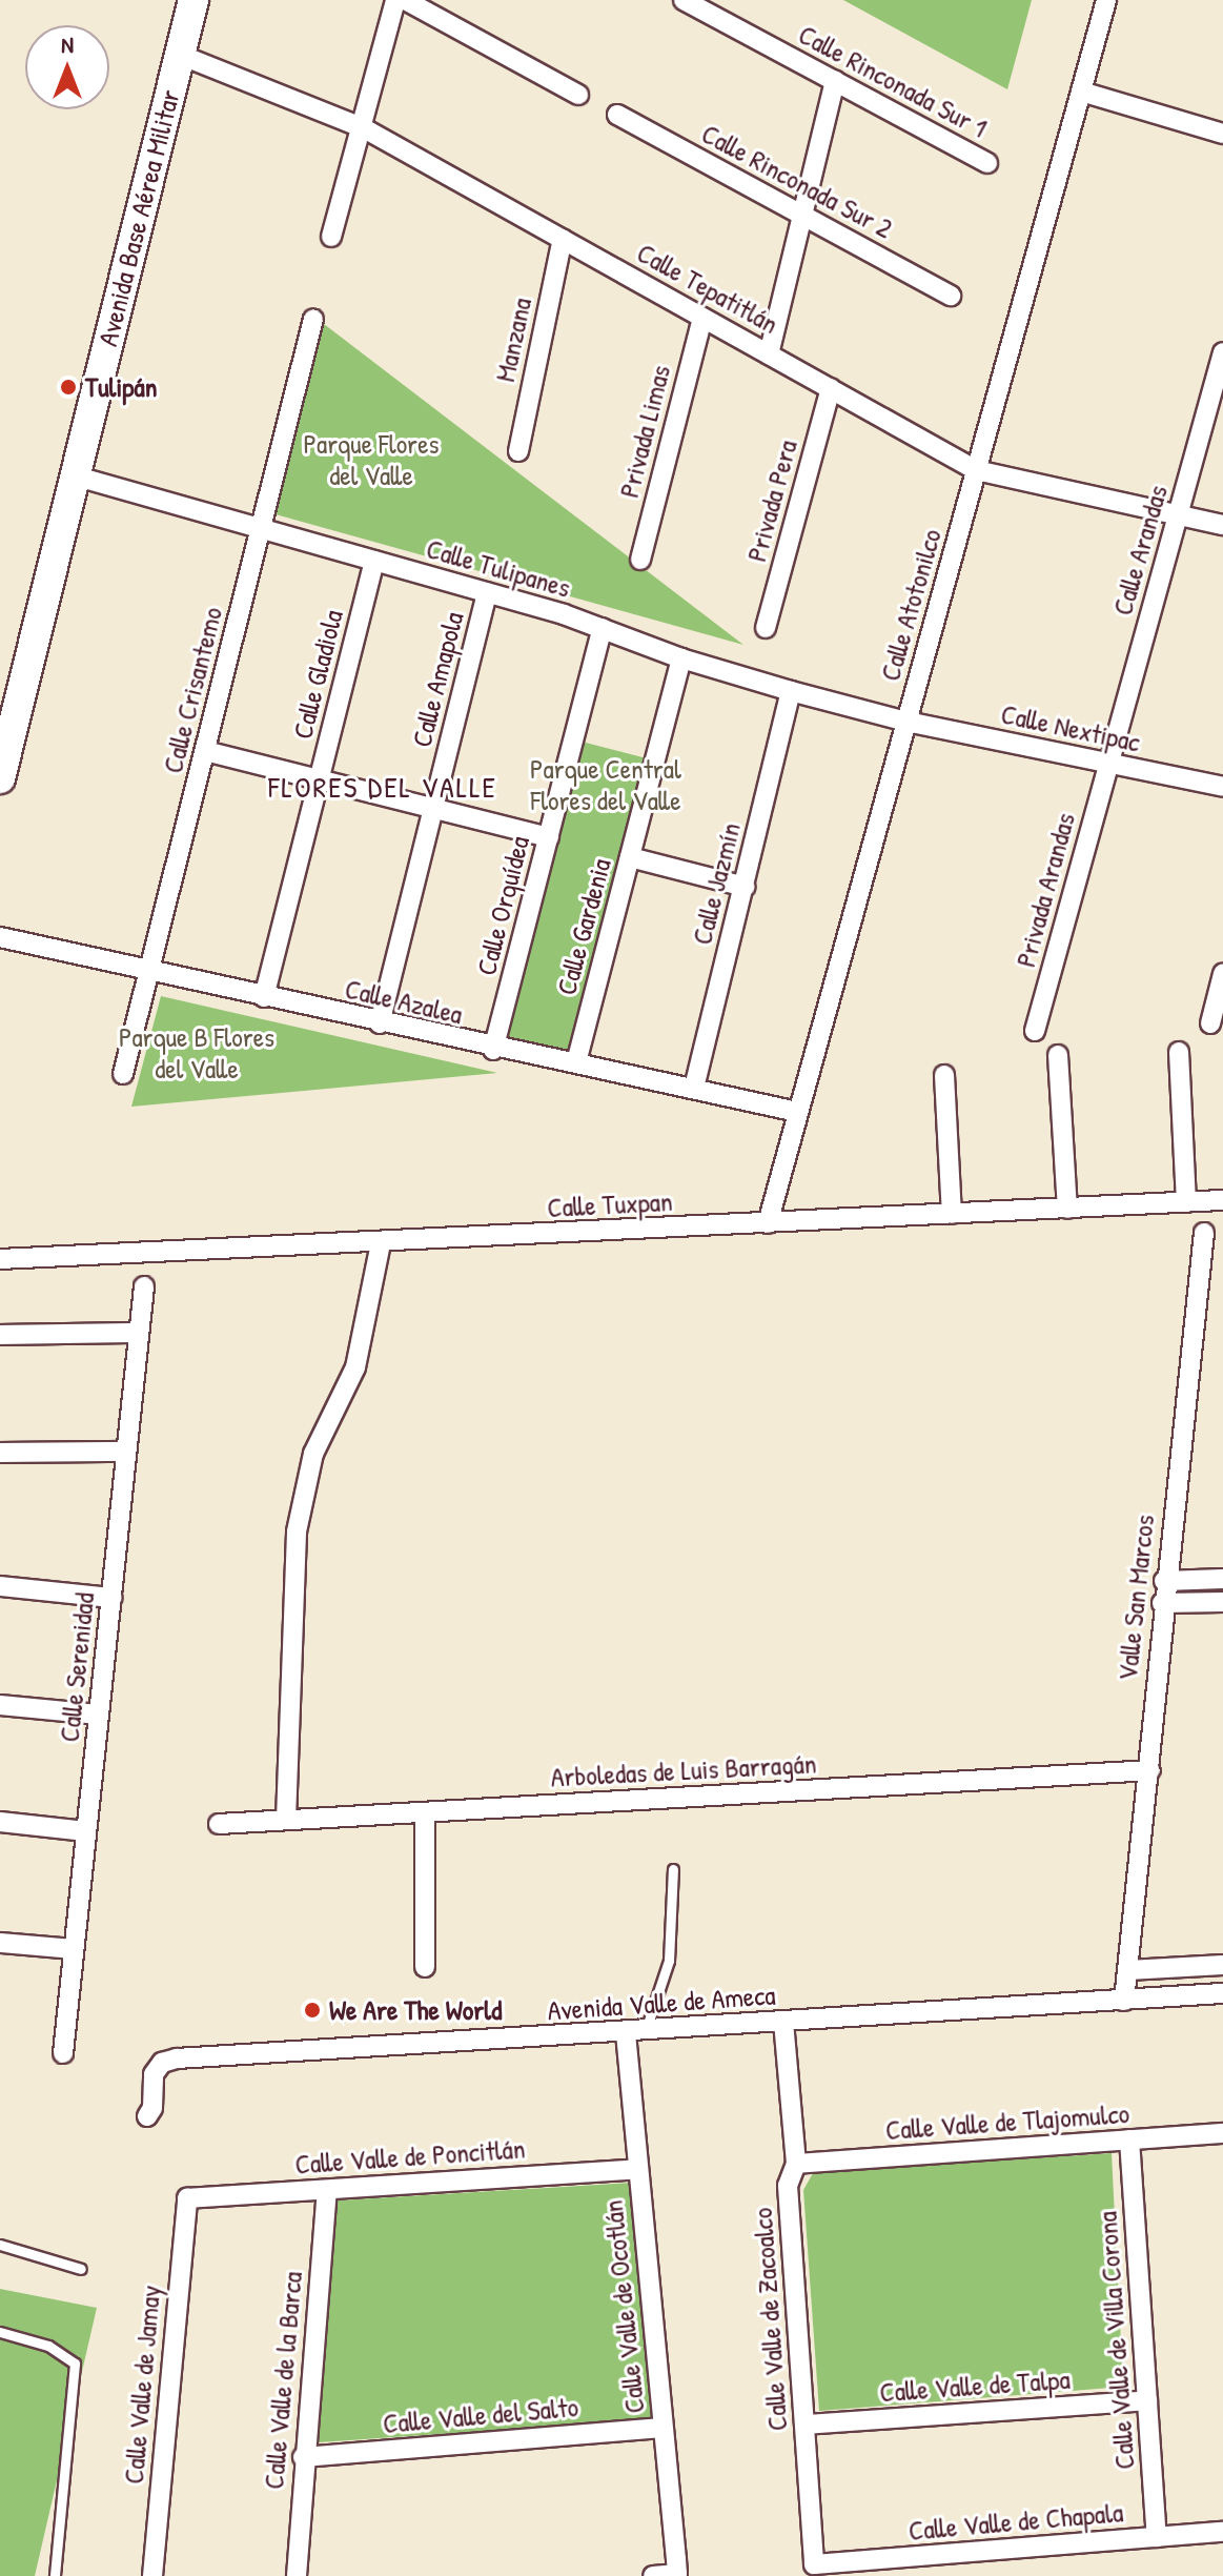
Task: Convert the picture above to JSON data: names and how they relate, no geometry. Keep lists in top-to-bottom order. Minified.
{"streets":{"main road":["Avenida Base Aérea Militar"],"street":["Calle Rinconada Sur 1","Calle Rinconada Sur 2","Calle Tepatitlán","Manzana","Privada Limas","Privada Pera","Calle Arandas","Calle Tulipanes","Calle Atotonilco","Calle Gladiola","Calle Amapola","Calle Crisantemo","Calle Nextipac","Calle Jazmín","Privada Arandas","Calle Orquídea","Calle Gardenia","Calle Azalea","Calle Tuxpan","Valle San Marcos","Calle Serenidad","Arboledas de Luis Barragán","Avenida Valle de Ameca","Calle Valle de Tlajomulco","Calle Valle de Poncitlán","Calle Valle de Ocotlán","Calle Valle de Zacoalco","Calle Valle de Villa Corona","Calle Valle de la Barca","Calle Valle de Jamay","Calle Valle de Talpa","Calle Valle del Salto","Calle Valle de Chapala"]},"crossings":[["Avenida Base Aérea Militar","Calle Tepatitlán"],["Avenida Base Aérea Militar","Calle Tulipanes"],["Calle Tepatitlán","Manzana"],["Calle Tepatitlán","Privada Limas"],["Calle Tepatitlán","Privada Pera"],["Calle Tepatitlán","Calle Arandas"],["Calle Tepatitlán","Calle Atotonilco"],["Calle Arandas","Calle Nextipac"],["Calle Arandas","Privada Arandas"],["Calle Tulipanes","Calle Atotonilco"],["Calle Tulipanes","Calle Gladiola"],["Calle Tulipanes","Calle Amapola"],["Calle Tulipanes","Calle Crisantemo"],["Calle Tulipanes","Calle Nextipac"],["Calle Tulipanes","Calle Jazmín"],["Calle Tulipanes","Calle Orquídea"],["Calle Tulipanes","Calle Gardenia"],["Calle Atotonilco","Calle Nextipac"],["Calle Atotonilco","Calle Azalea"],["Calle Atotonilco","Calle Tuxpan"],["Calle Gladiola","Calle Azalea"],["Calle Amapola","Calle Azalea"],["Calle Crisantemo","Calle Azalea"],["Calle Nextipac","Privada Arandas"],["Calle Jazmín","Calle Azalea"],["Calle Orquídea","Calle Azalea"],["Calle Gardenia","Calle Azalea"],["Valle San Marcos","Arboledas de Luis Barragán"],["Valle San Marcos","Avenida Valle de Ameca"],["Avenida Valle de Ameca","Calle Valle de Ocotlán"],["Avenida Valle de Ameca","Calle Valle de Zacoalco"],["Calle Valle de Tlajomulco","Calle Valle de Zacoalco"],["Calle Valle de Tlajomulco","Calle Valle de Villa Corona"],["Calle Valle de Poncitlán","Calle Valle de Ocotlán"],["Calle Valle de Poncitlán","Calle Valle de la Barca"],["Calle Valle de Poncitlán","Calle Valle de Jamay"],["Calle Valle de Ocotlán","Calle Valle del Salto"],["Calle Valle de Zacoalco","Calle Valle de Talpa"],["Calle Valle de Zacoalco","Calle Valle de Chapala"],["Calle Valle de Villa Corona","Calle Valle de Talpa"],["Calle Valle de Villa Corona","Calle Valle de Chapala"],["Calle Valle de la Barca","Calle Valle del Salto"]],"districts":["FLORES DEL VALLE"],"parks":["Parque Flores del Valle","Parque Central Flores del Valle","Parque B Flores del Valle"],"places":["Tulipán","We Are The World"],"north":"top"}
